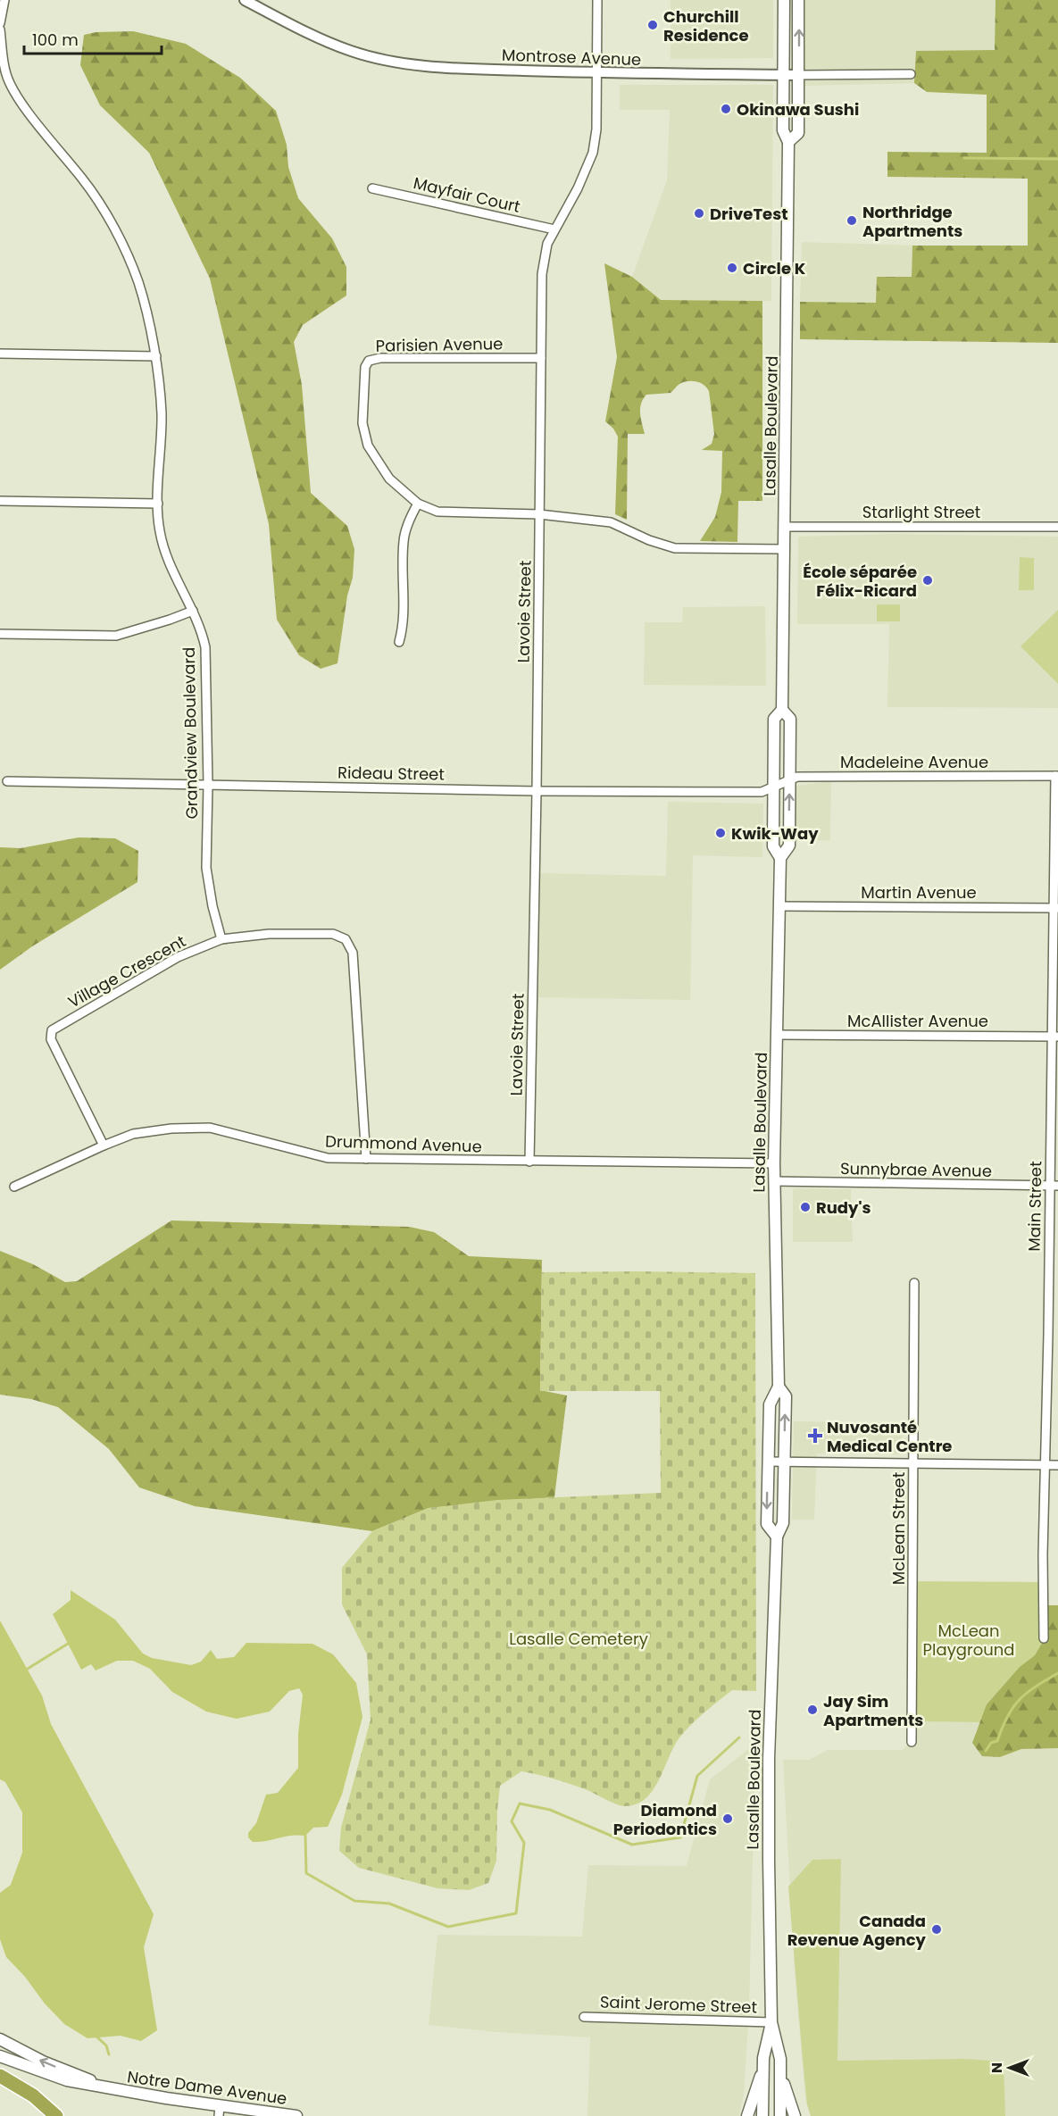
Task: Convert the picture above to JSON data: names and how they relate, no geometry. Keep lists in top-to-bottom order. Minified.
{"streets":{"main road":["Lasalle Boulevard","Notre Dame Avenue"],"street":["Montrose Avenue","Mayfair Court","Parisien Avenue","Starlight Street","Lavoie Street","Grandview Boulevard","Madeleine Avenue","Rideau Street","Martin Avenue","Village Crescent","McAllister Avenue","Drummond Avenue","Sunnybrae Avenue","Main Street","McLean Street","Saint Jerome Street"]},"crossings":[["Montrose Avenue","Lasalle Boulevard"],["Montrose Avenue","Lavoie Street"],["Mayfair Court","Lavoie Street"],["Parisien Avenue","Lasalle Boulevard"],["Parisien Avenue","Lavoie Street"],["Lasalle Boulevard","Starlight Street"],["Lasalle Boulevard","Madeleine Avenue"],["Lasalle Boulevard","Rideau Street"],["Lasalle Boulevard","Martin Avenue"],["Lasalle Boulevard","McAllister Avenue"],["Lasalle Boulevard","Drummond Avenue"],["Lasalle Boulevard","Sunnybrae Avenue"],["Lasalle Boulevard","Saint Jerome Street"],["Lavoie Street","Rideau Street"],["Lavoie Street","Drummond Avenue"],["Grandview Boulevard","Rideau Street"],["Grandview Boulevard","Village Crescent"],["Madeleine Avenue","Rideau Street"],["Madeleine Avenue","Main Street"],["Martin Avenue","Main Street"],["Village Crescent","Drummond Avenue"],["McAllister Avenue","Main Street"],["Sunnybrae Avenue","Main Street"]],"parks":["McLean Playground","Lasalle Cemetery"],"places":{"other":["Churchill Residence","Okinawa Sushi","DriveTest","Northridge Apartments","Circle K","École séparée Félix-Ricard","Kwik-Way","Rudy's","Jay Sim Apartments","Diamond Periodontics","Canada Revenue Agency"],"health":["Nuvosanté Medical Centre"]},"scale_bar":"100 m","north":"left"}
